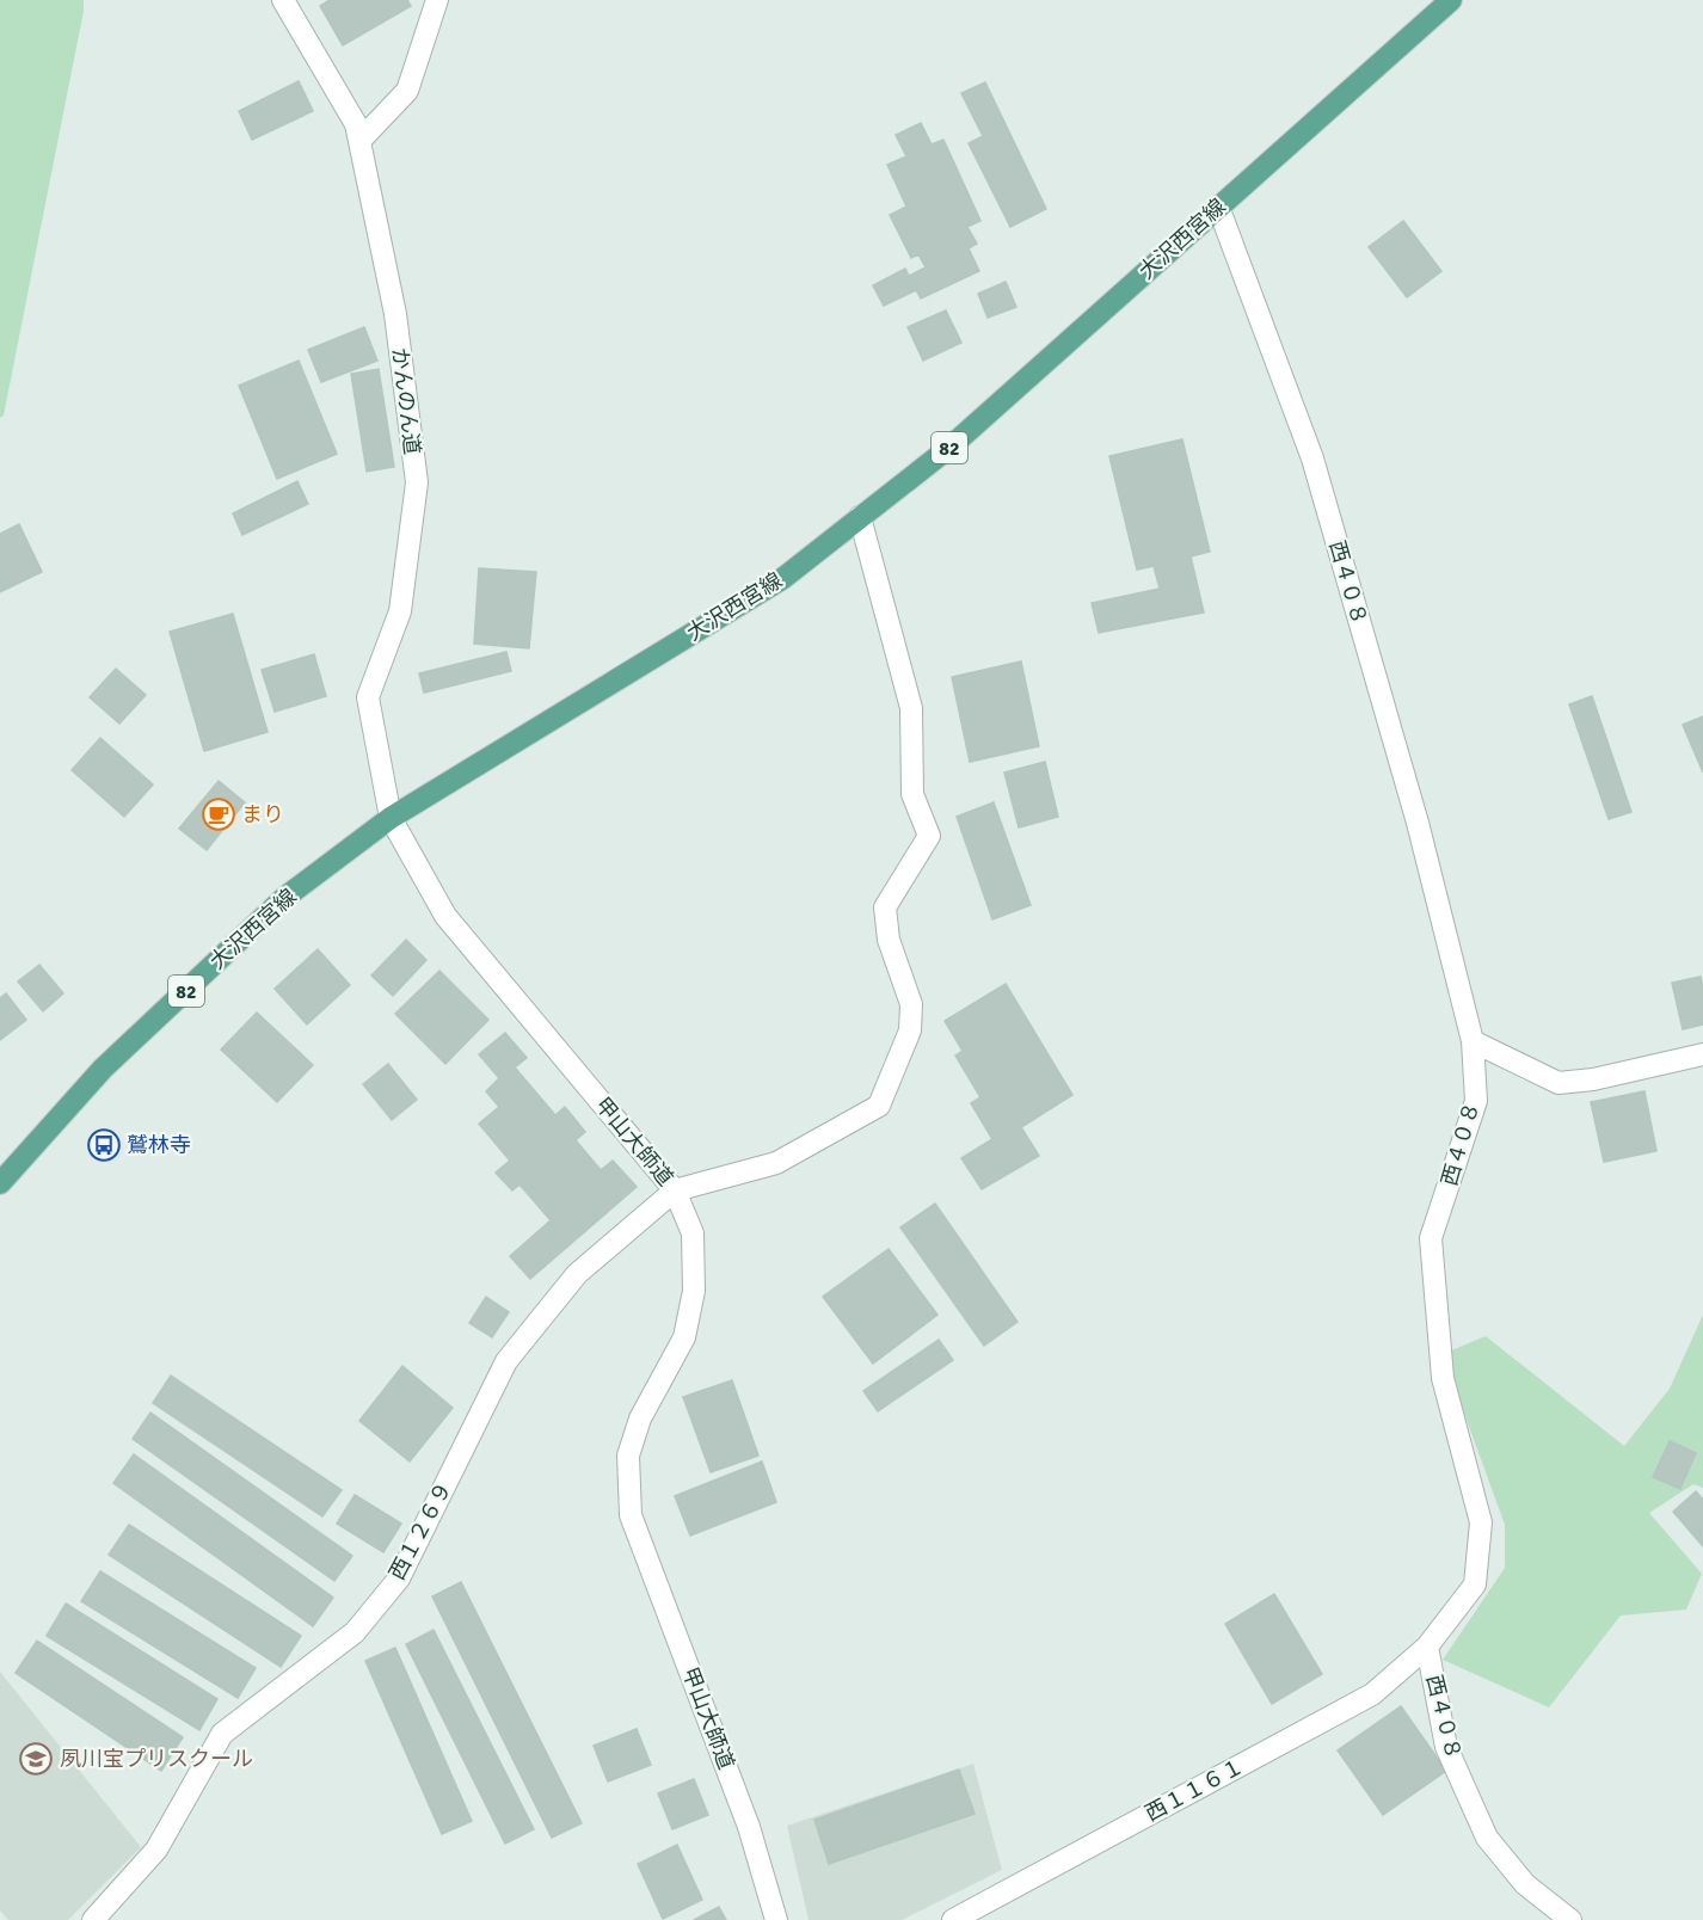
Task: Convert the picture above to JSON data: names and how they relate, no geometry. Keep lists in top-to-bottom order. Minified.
{"streets":{"main road":["大沢西宮線","82"],"street":["かんのん道","西４０８","甲山大師道","西１２６９","西１１６１"]},"crossings":[["大沢西宮線","かんのん道"],["大沢西宮線","西４０８"],["大沢西宮線","甲山大師道"],["かんのん道","甲山大師道"],["西４０８","西１１６１"],["甲山大師道","西１２６９"]],"places":{"cafe":["まり"],"bus stop":["鷲林寺"],"school or university":["夙川宝プリスクール"]}}
